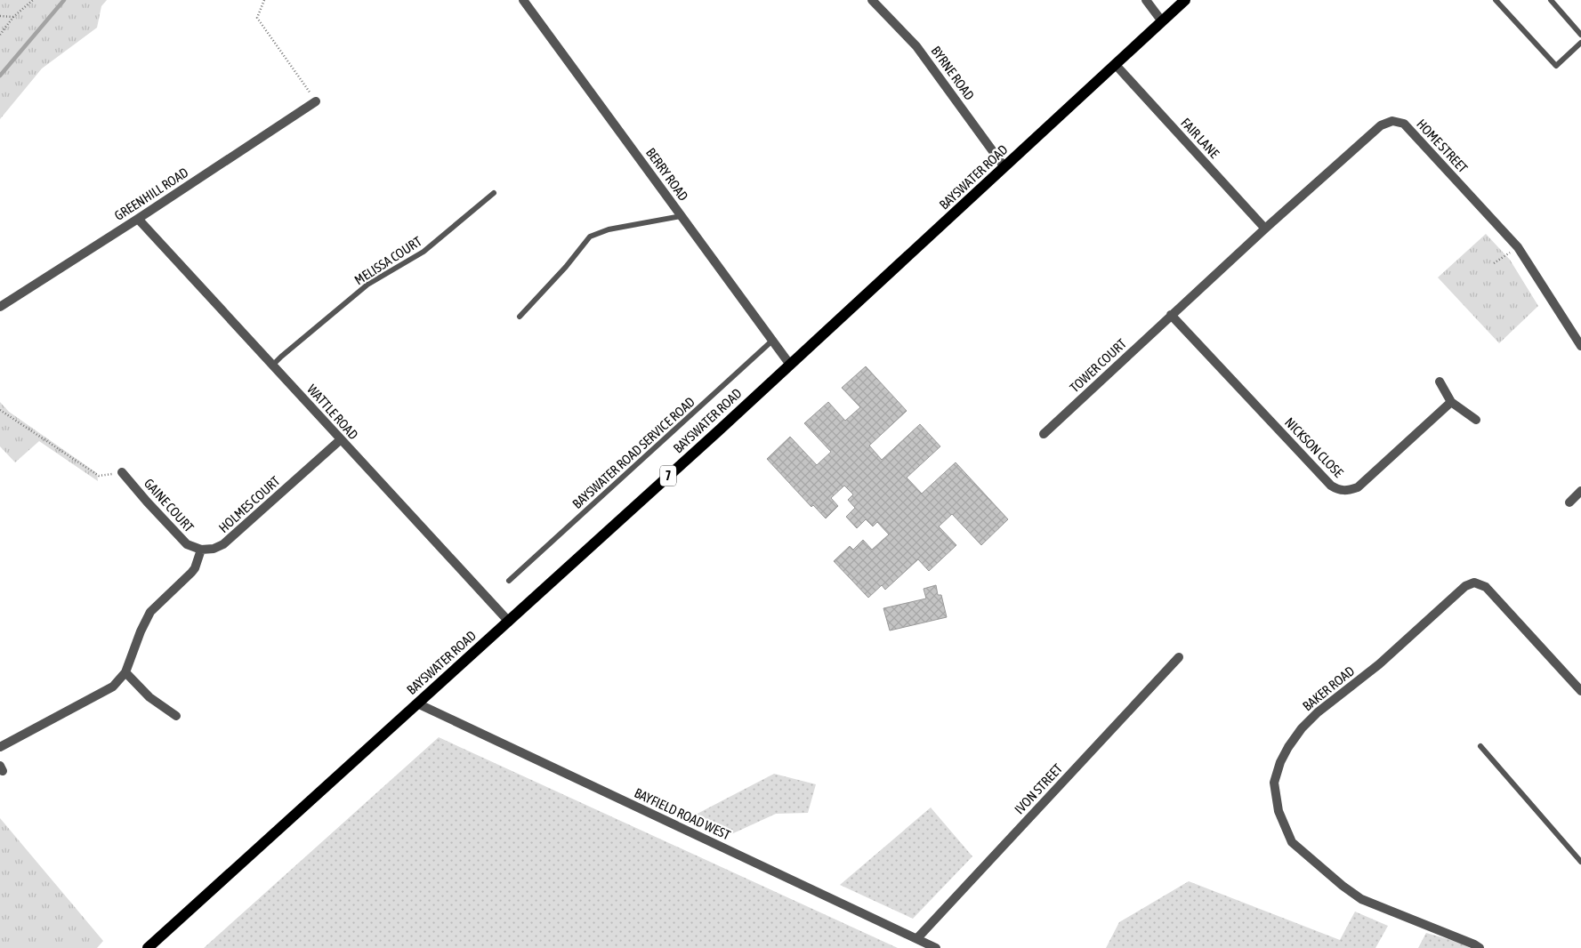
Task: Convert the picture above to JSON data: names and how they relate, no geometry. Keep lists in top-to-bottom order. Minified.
{"streets":{"main road":["BAYSWATER ROAD","7"],"street":["BYRNE ROAD","FAIR LANE","HOME STREET","BERRY ROAD","GREENHILL ROAD","TOWER COURT","WATTLE ROAD","NICKSON CLOSE","HOLMES COURT","GAINE COURT","BAKER ROAD","IVON STREET","BAYFIELD ROAD WEST"],"lane":["MELISSA COURT","BAYSWATER ROAD SERVICE ROAD"]},"crossings":[["BYRNE ROAD","BAYSWATER ROAD"],["FAIR LANE","HOME STREET"],["FAIR LANE","BAYSWATER ROAD"],["HOME STREET","TOWER COURT"],["HOME STREET","NICKSON CLOSE"],["BERRY ROAD","BAYSWATER ROAD"],["BERRY ROAD","BAYSWATER ROAD SERVICE ROAD"],["BAYSWATER ROAD","WATTLE ROAD"],["BAYSWATER ROAD","BAYFIELD ROAD WEST"],["GREENHILL ROAD","WATTLE ROAD"],["MELISSA COURT","WATTLE ROAD"],["TOWER COURT","NICKSON CLOSE"],["WATTLE ROAD","HOLMES COURT"],["HOLMES COURT","GAINE COURT"],["IVON STREET","BAYFIELD ROAD WEST"]]}
